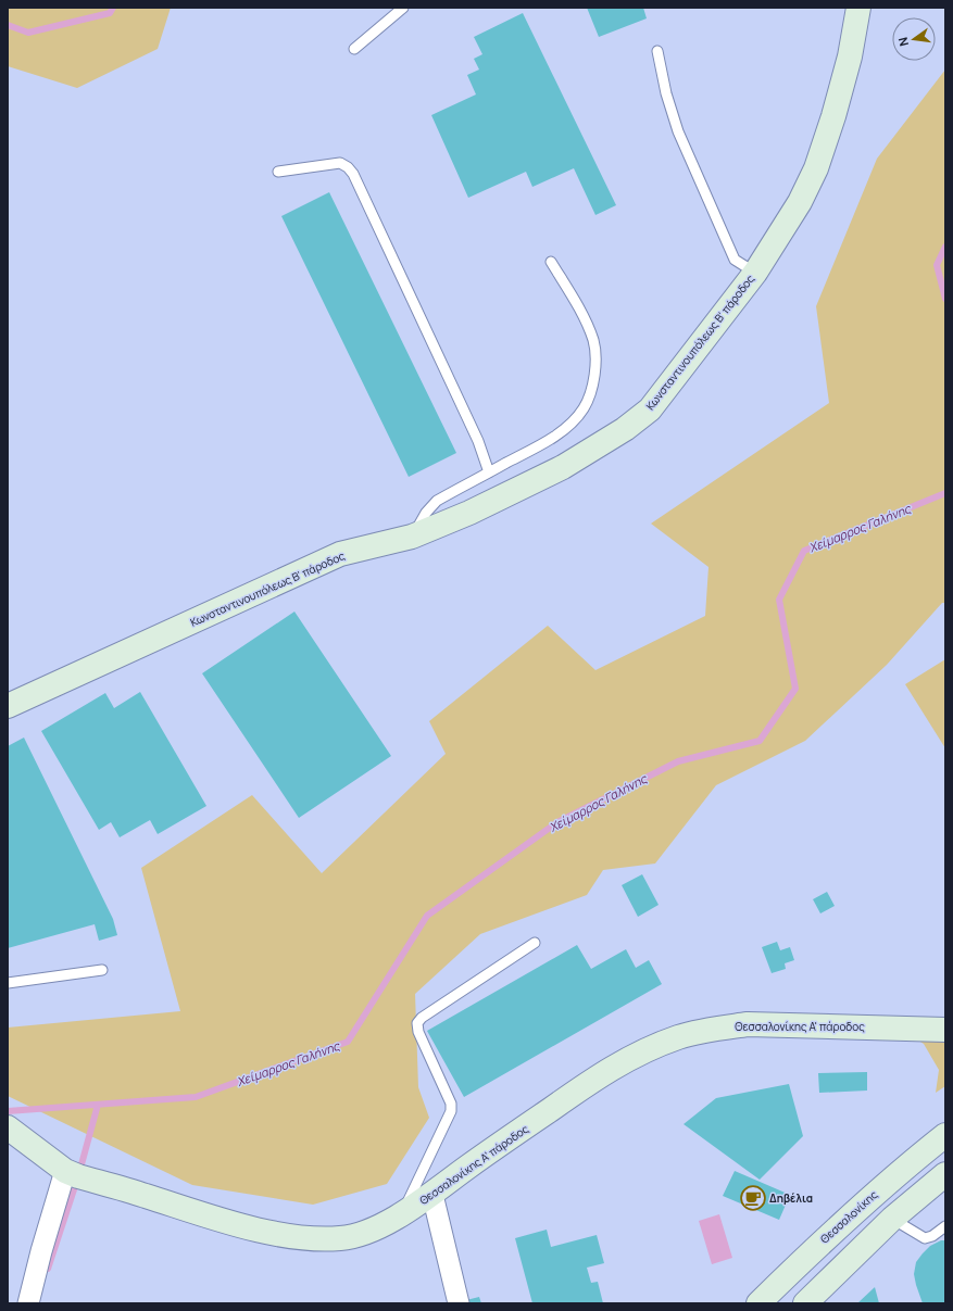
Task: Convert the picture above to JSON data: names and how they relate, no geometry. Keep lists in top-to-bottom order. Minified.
{"streets":{"street":["Κωνσταντινουπόλεως Β' πάροδος","Θεσσαλονίκης Α' πάροδος","Θεσσαλονίκης"]},"water":["Χείμαρρος Γαλήνης"],"places":{"cafe":["Δηβέλια"]},"north":"left"}
